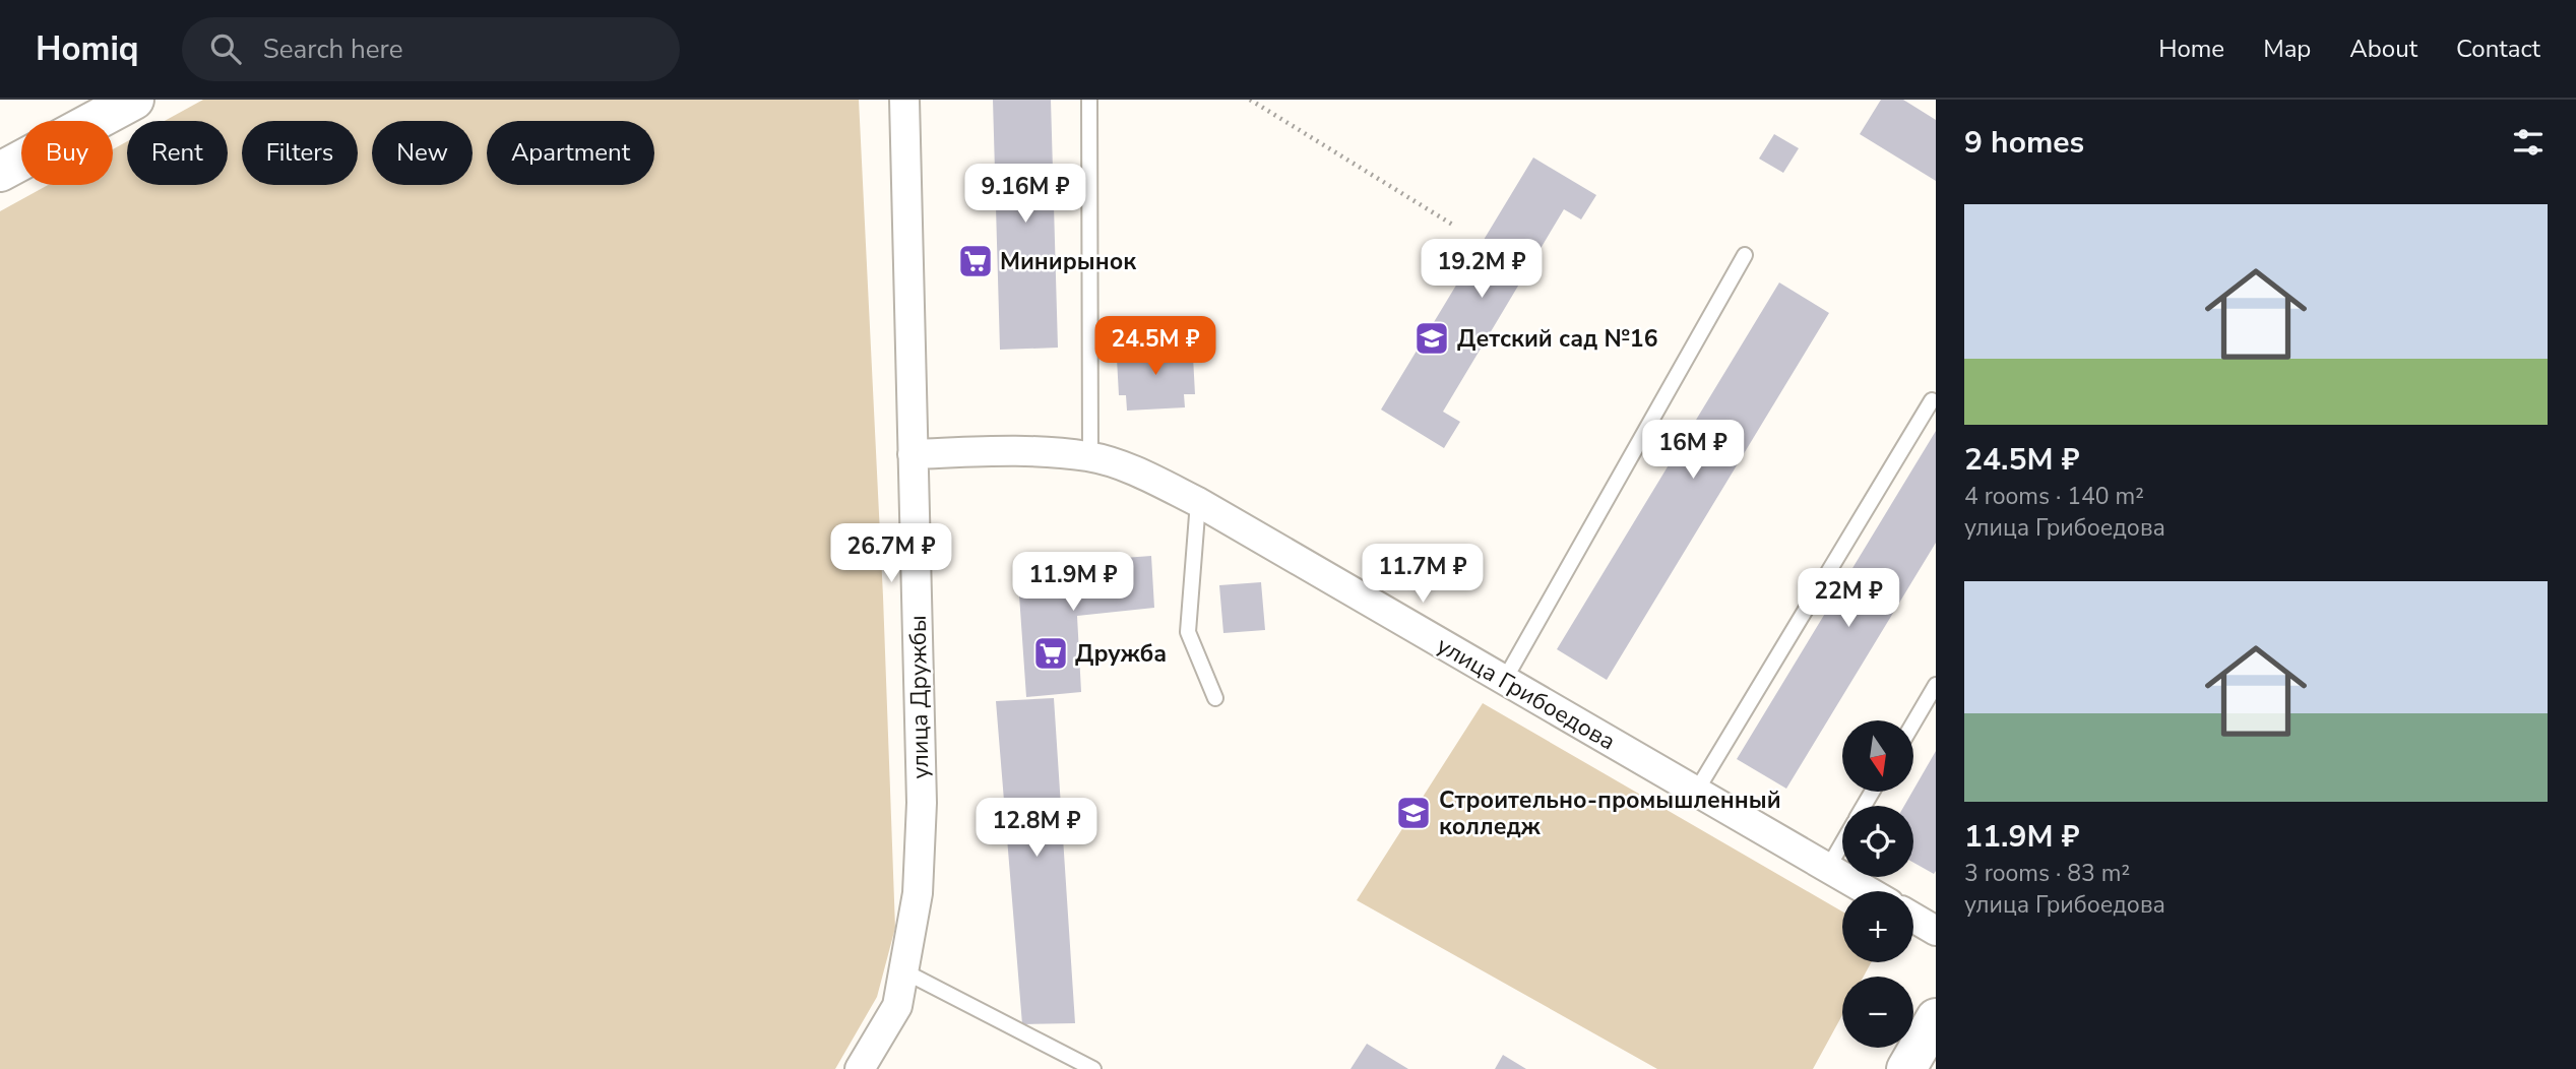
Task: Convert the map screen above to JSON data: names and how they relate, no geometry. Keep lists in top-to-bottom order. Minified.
{"streets":{"street":["улица Грибоедова","улица Дружбы"]},"crossings":[["улица Грибоедова","улица Дружбы"]],"places":{"supermarket":["Минирынок","Дружба"],"school or university":["Детский сад №16","Строительно-промышленный колледж"]},"north":"bottom","page":{"header":"Homiq","search":"Search here","nav":["Home","Map","About","Contact"],"heading":"9 homes","chip":["Buy","Rent","Filters","New","Apartment"],"price":["9.16M ₽","19.2M ₽","24.5M ₽","16M ₽","26.7M ₽","11.7M ₽","11.9M ₽","22M ₽","12.8M ₽"],"list":[{"name":"24.5M ₽","note":"4 rooms · 140 m² · улица Грибоедова"},{"name":"11.9M ₽","note":"3 rooms · 83 m² · улица Грибоедова"}],"map_buttons":["+","−"]}}
